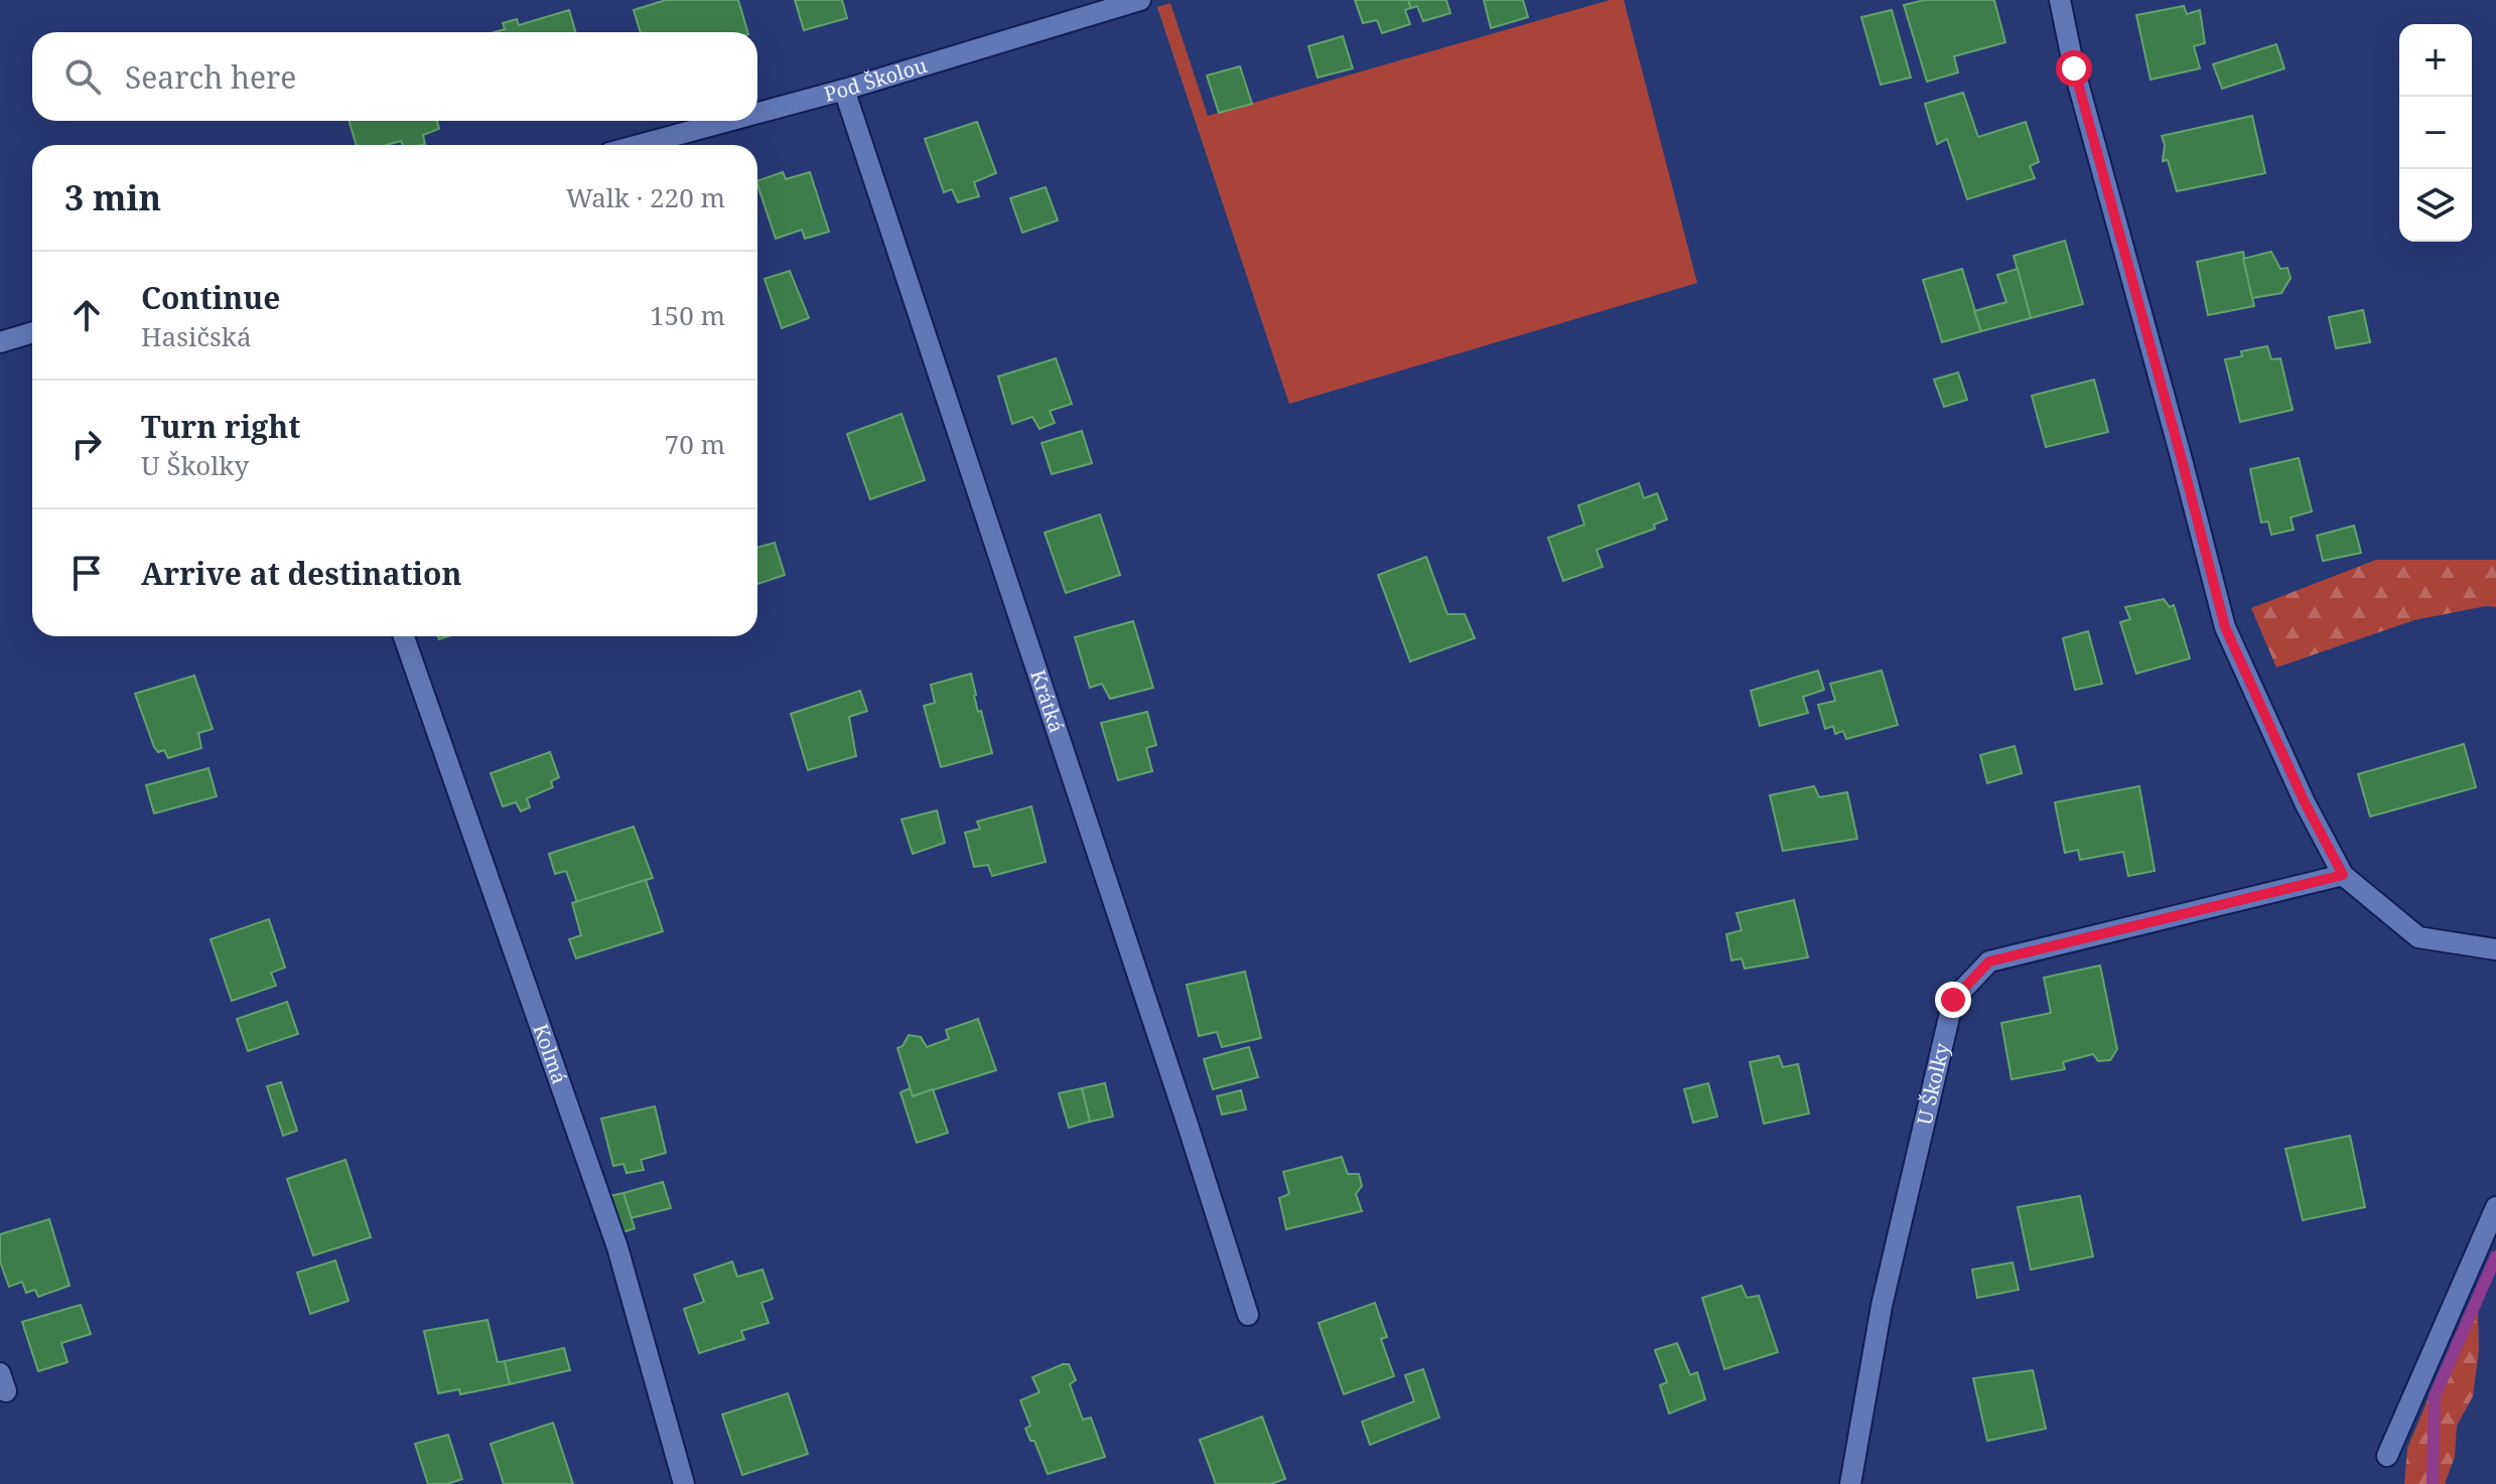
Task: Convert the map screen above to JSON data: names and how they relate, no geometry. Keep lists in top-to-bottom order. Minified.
{"streets":{"street":["Pod Školou","Krátká","Kolmá","U Školky"]},"crossings":[["Pod Školou","Krátká"]],"page":{"map_buttons":["+","−"],"search":"Search here","heading":["3 min","Walk · 220 m"],"list":[["Continue","Hasičská","150 m"],["Turn right","U Školky","70 m"],"Arrive at destination"]}}
